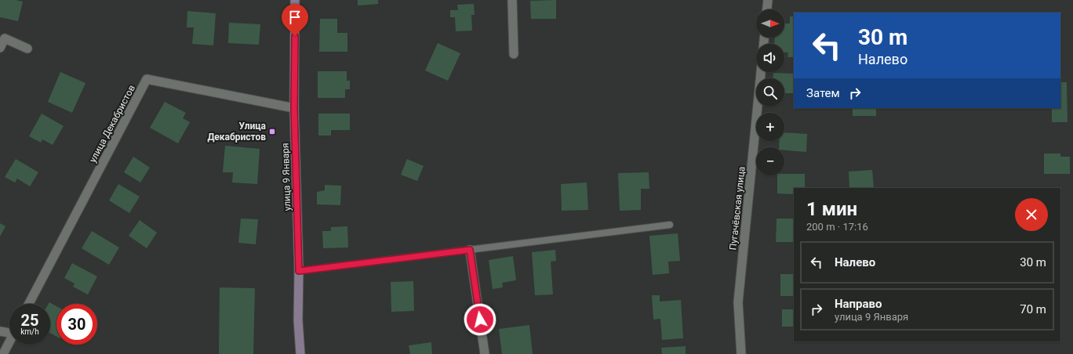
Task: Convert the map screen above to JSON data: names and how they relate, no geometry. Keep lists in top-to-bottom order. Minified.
{"streets":{"main road":["улица 9 Января"],"street":["улица Декабристов","Пугачёвская улица"]},"crossings":[["улица Декабристов","улица 9 Января"]],"places":{"transit":["Улица Декабристов"]},"north":"right","page":{"map_buttons":["+","−"],"turn":["30 m","Налево"],"then":"Затем","heading":["1 мин","200 m · 17:16"],"list":[{"name":"Налево","value":"30 m"},{"name":"Направо","note":"улица 9 Января","value":"70 m"}],"speed":"25 km/h","limit":"30"}}
